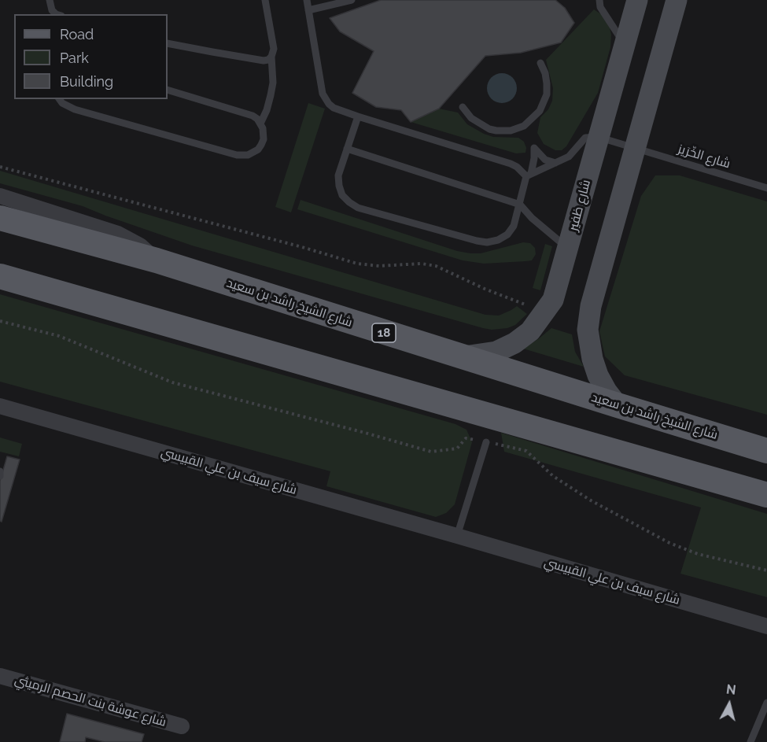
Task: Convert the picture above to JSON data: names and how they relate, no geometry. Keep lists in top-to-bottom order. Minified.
{"streets":{"main road":["شارع ظفير","شارع الشيخ راشد بن سعيد","18"],"street":["شارع سيف بن علي القبيسي","شارع عوشة بنت الحصم الرميثي"],"lane":["شارع الخّرَيز"]},"crossings":[["شارع الخّرَيز","شارع ظفير"],["شارع ظفير","شارع الشيخ راشد بن سعيد"]],"legend":["Road","Park","Building"],"north":"top"}
